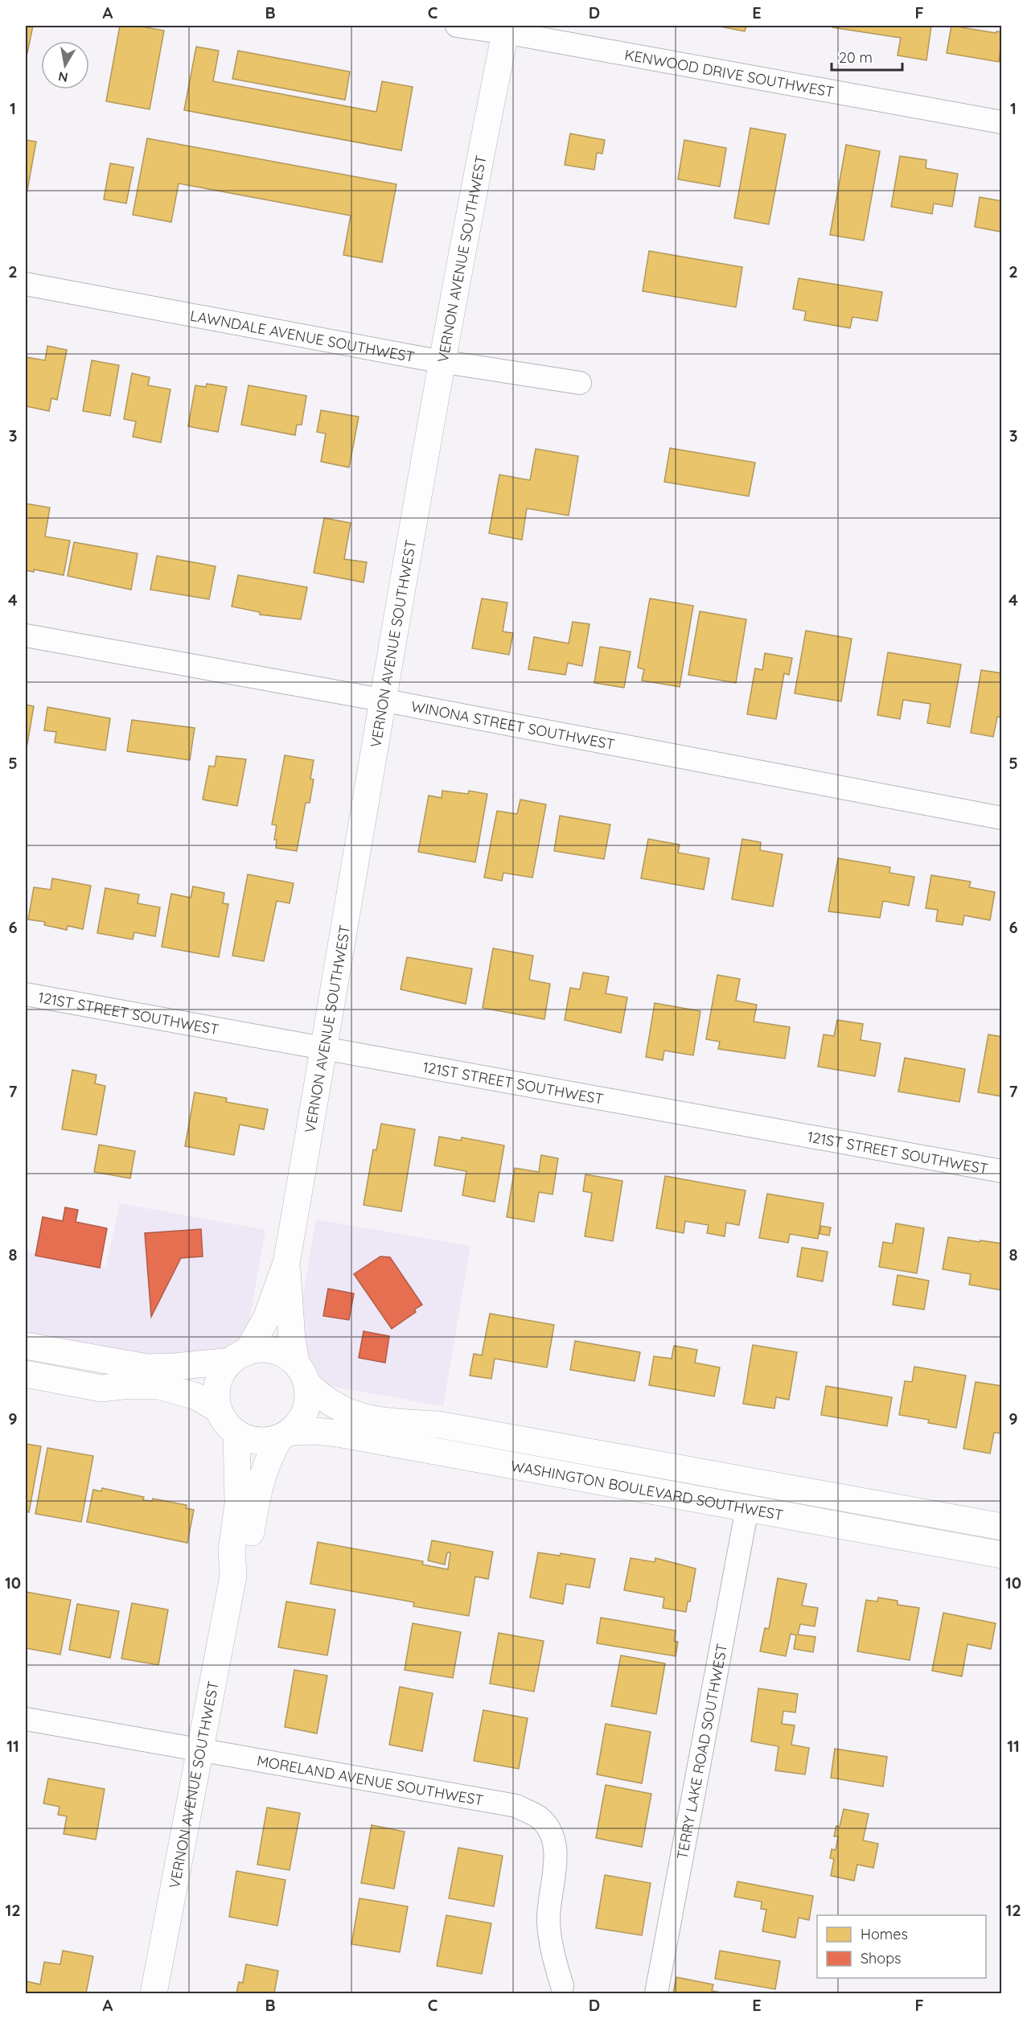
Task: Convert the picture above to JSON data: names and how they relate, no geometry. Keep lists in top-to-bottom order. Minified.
{"streets":{"street":["KENWOOD DRIVE SOUTHWEST","VERNON AVENUE SOUTHWEST","LAWNDALE AVENUE SOUTHWEST","WINONA STREET SOUTHWEST","121ST STREET SOUTHWEST","WASHINGTON BOULEVARD SOUTHWEST","TERRY LAKE ROAD SOUTHWEST","MORELAND AVENUE SOUTHWEST"]},"crossings":[["KENWOOD DRIVE SOUTHWEST","VERNON AVENUE SOUTHWEST"],["VERNON AVENUE SOUTHWEST","LAWNDALE AVENUE SOUTHWEST"],["VERNON AVENUE SOUTHWEST","WINONA STREET SOUTHWEST"],["VERNON AVENUE SOUTHWEST","121ST STREET SOUTHWEST"],["VERNON AVENUE SOUTHWEST","WASHINGTON BOULEVARD SOUTHWEST"],["VERNON AVENUE SOUTHWEST","MORELAND AVENUE SOUTHWEST"],["WASHINGTON BOULEVARD SOUTHWEST","TERRY LAKE ROAD SOUTHWEST"]],"legend":["Homes","Shops"],"scale_bar":"20 m","north":"bottom","grid":{"columns":["A","B","C","D","E","F"],"rows":["1","2","3","4","5","6","7","8","9","10","11","12"]}}
